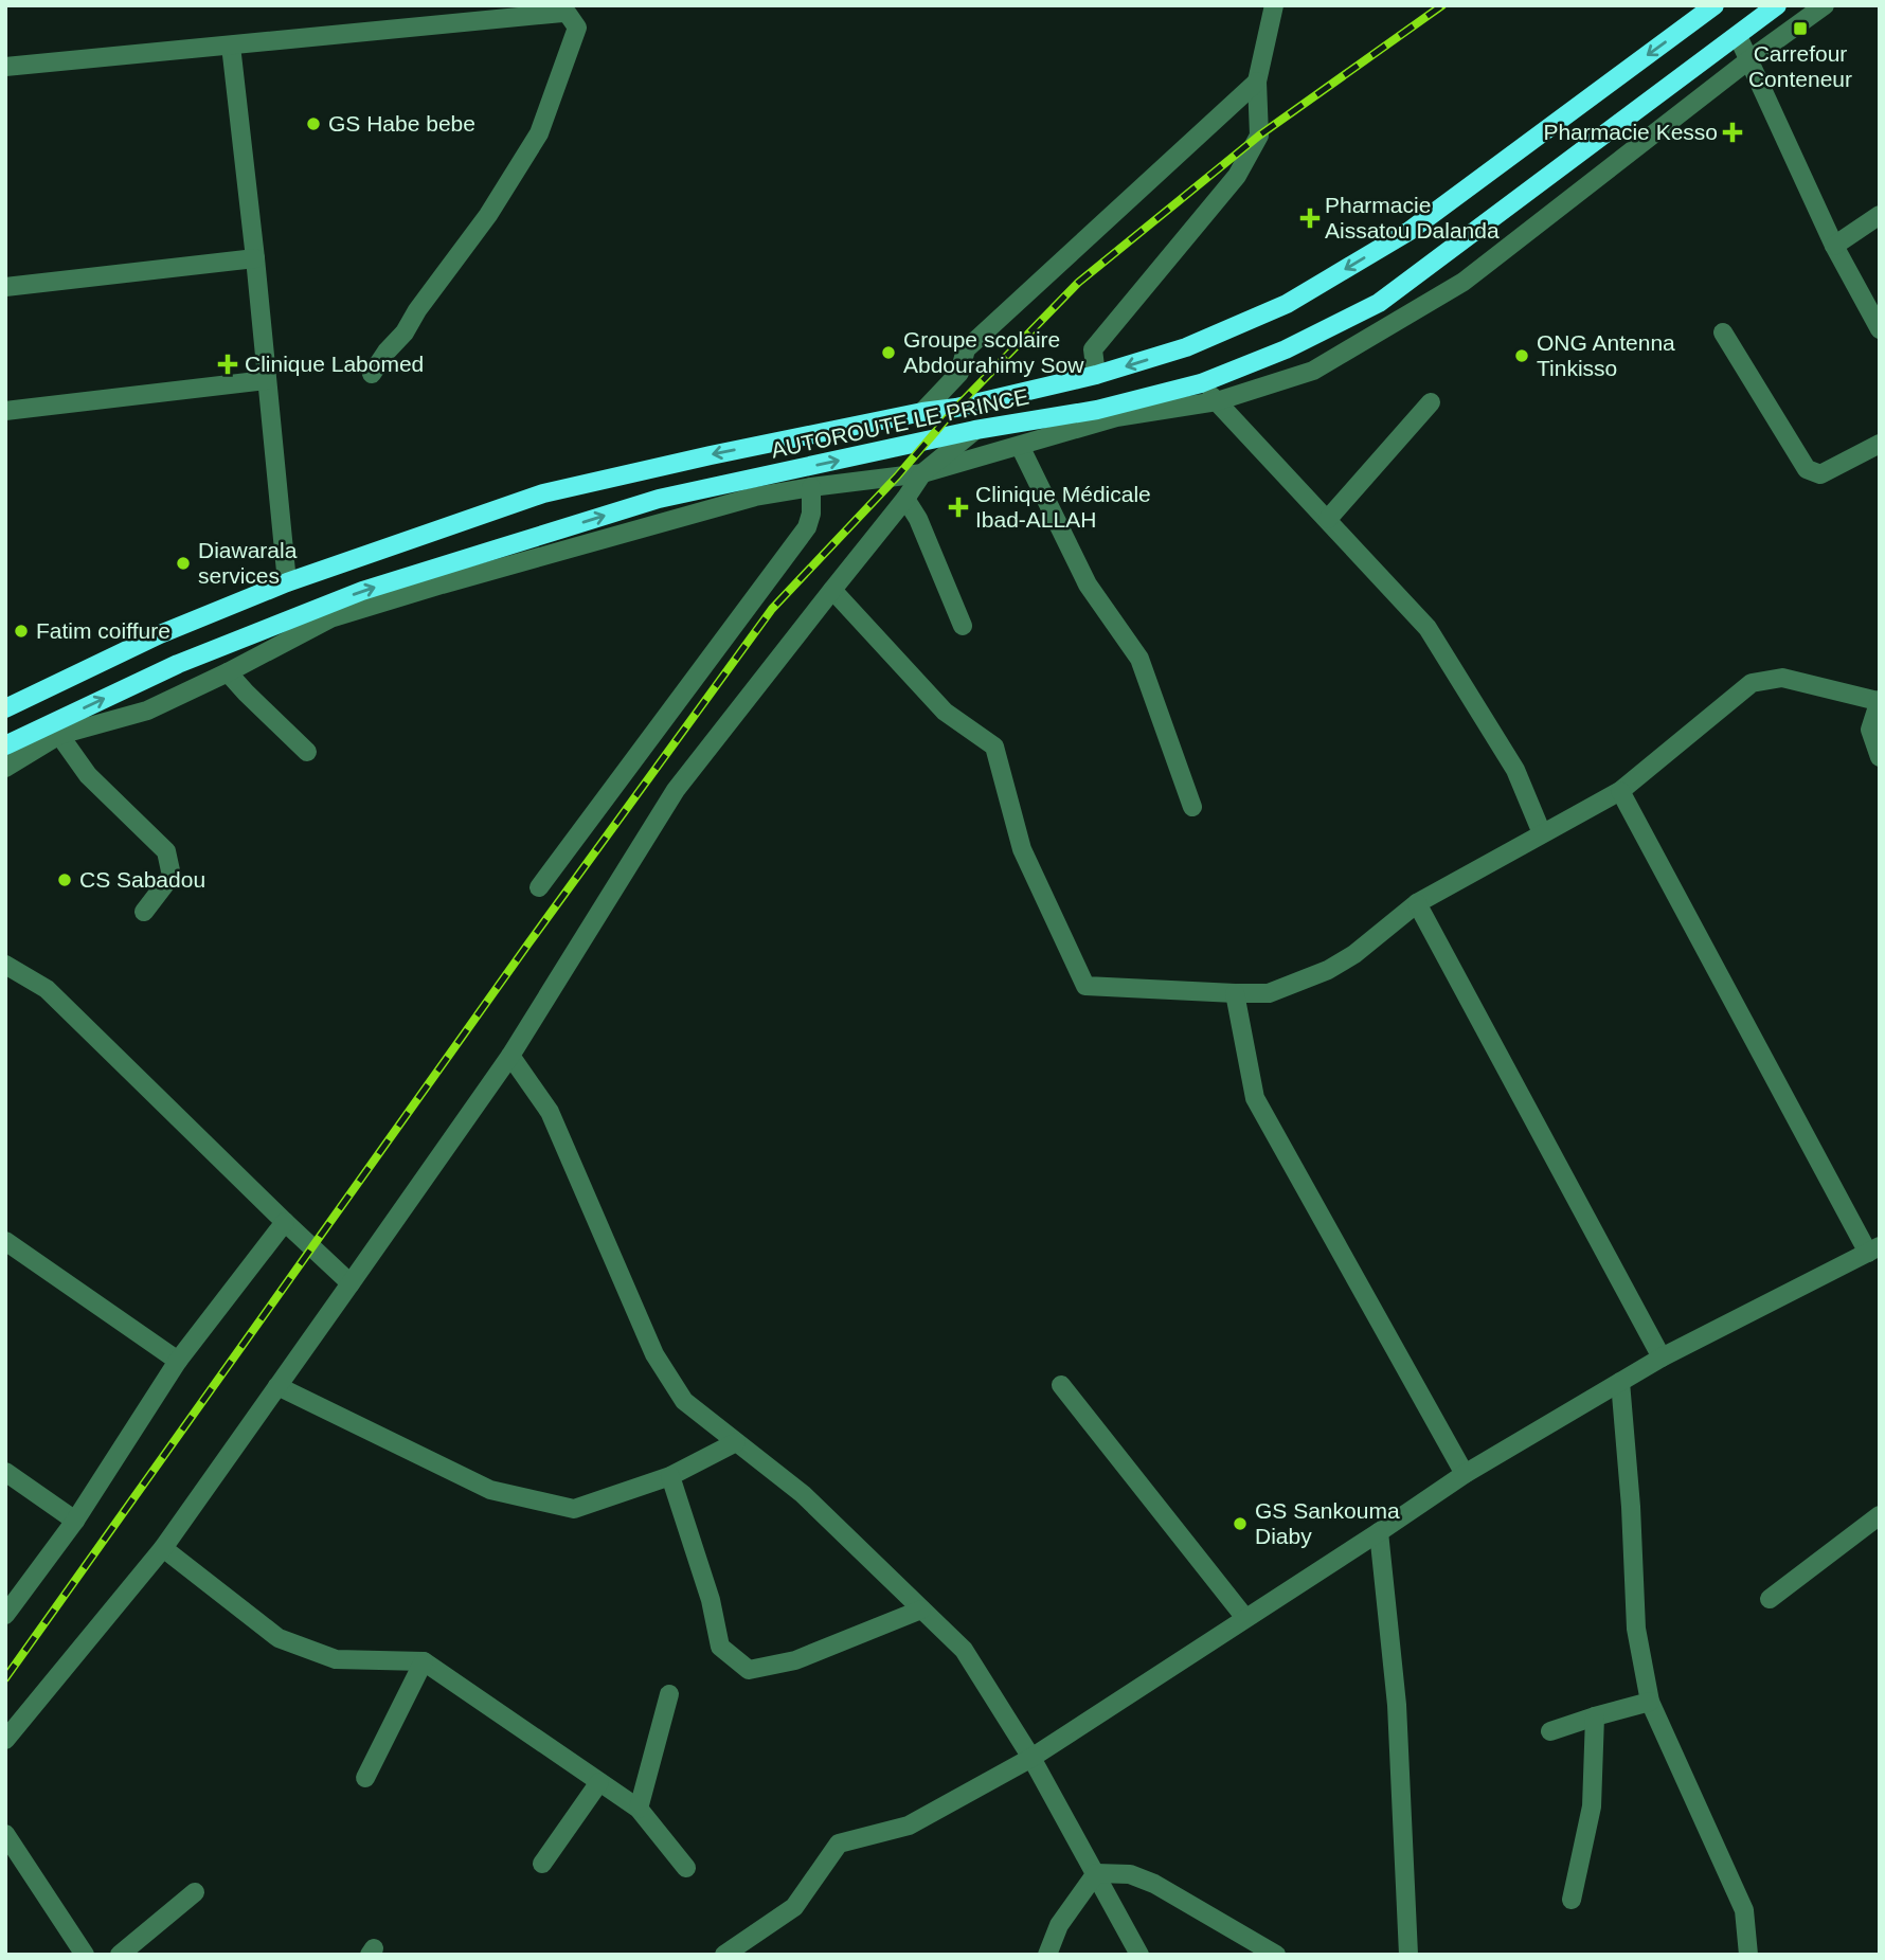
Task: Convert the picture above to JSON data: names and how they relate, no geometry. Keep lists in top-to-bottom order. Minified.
{"streets":{"main road":["AUTOROUTE LE PRINCE"]},"places":{"transit":["Carrefour Conteneur"],"other":["GS Habe bebe","Groupe scolaire Abdourahimy Sow","ONG Antenna Tinkisso","Diawarala services","Fatim coiffure","CS Sabadou","GS Sankouma Diaby"],"health":["Pharmacie Kesso","Pharmacie Aissatou Dalanda","Clinique Labomed","Clinique Médicale Ibad-ALLAH"]}}
